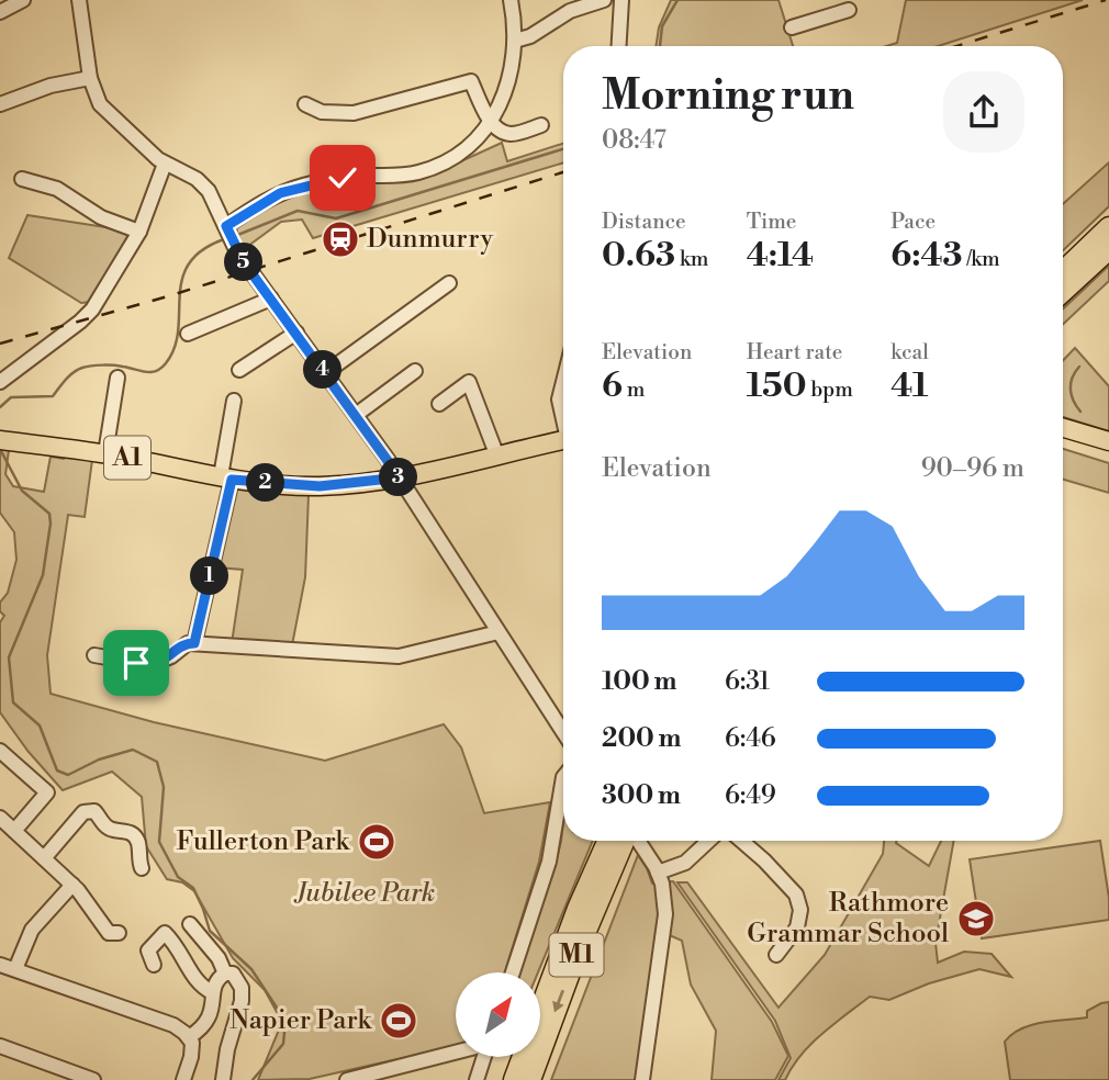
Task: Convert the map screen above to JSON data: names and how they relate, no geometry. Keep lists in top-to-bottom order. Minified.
{"streets":{"highway":["M1"],"main road":["A1"]},"parks":["Jubilee Park"],"places":{"station":["Dunmurry"],"sports":["Fullerton Park","Napier Park"],"school or university":["Rathmore Grammar School"]},"north":"top right","page":{"heading":["Morning run","08:47"],"stats":[["Distance","0.63 km"],["Time","4:14"],["Pace","6:43 /km"],["Elevation","6 m"],["Heart rate","150 bpm"],["kcal","41"]],"pins":["5","4","3","2","1"],"chart":["Elevation","90–96 m"],"list":[{"name":"100 m","note":"6:31"},{"name":"200 m","note":"6:46"},{"name":"300 m","note":"6:49"}]}}
